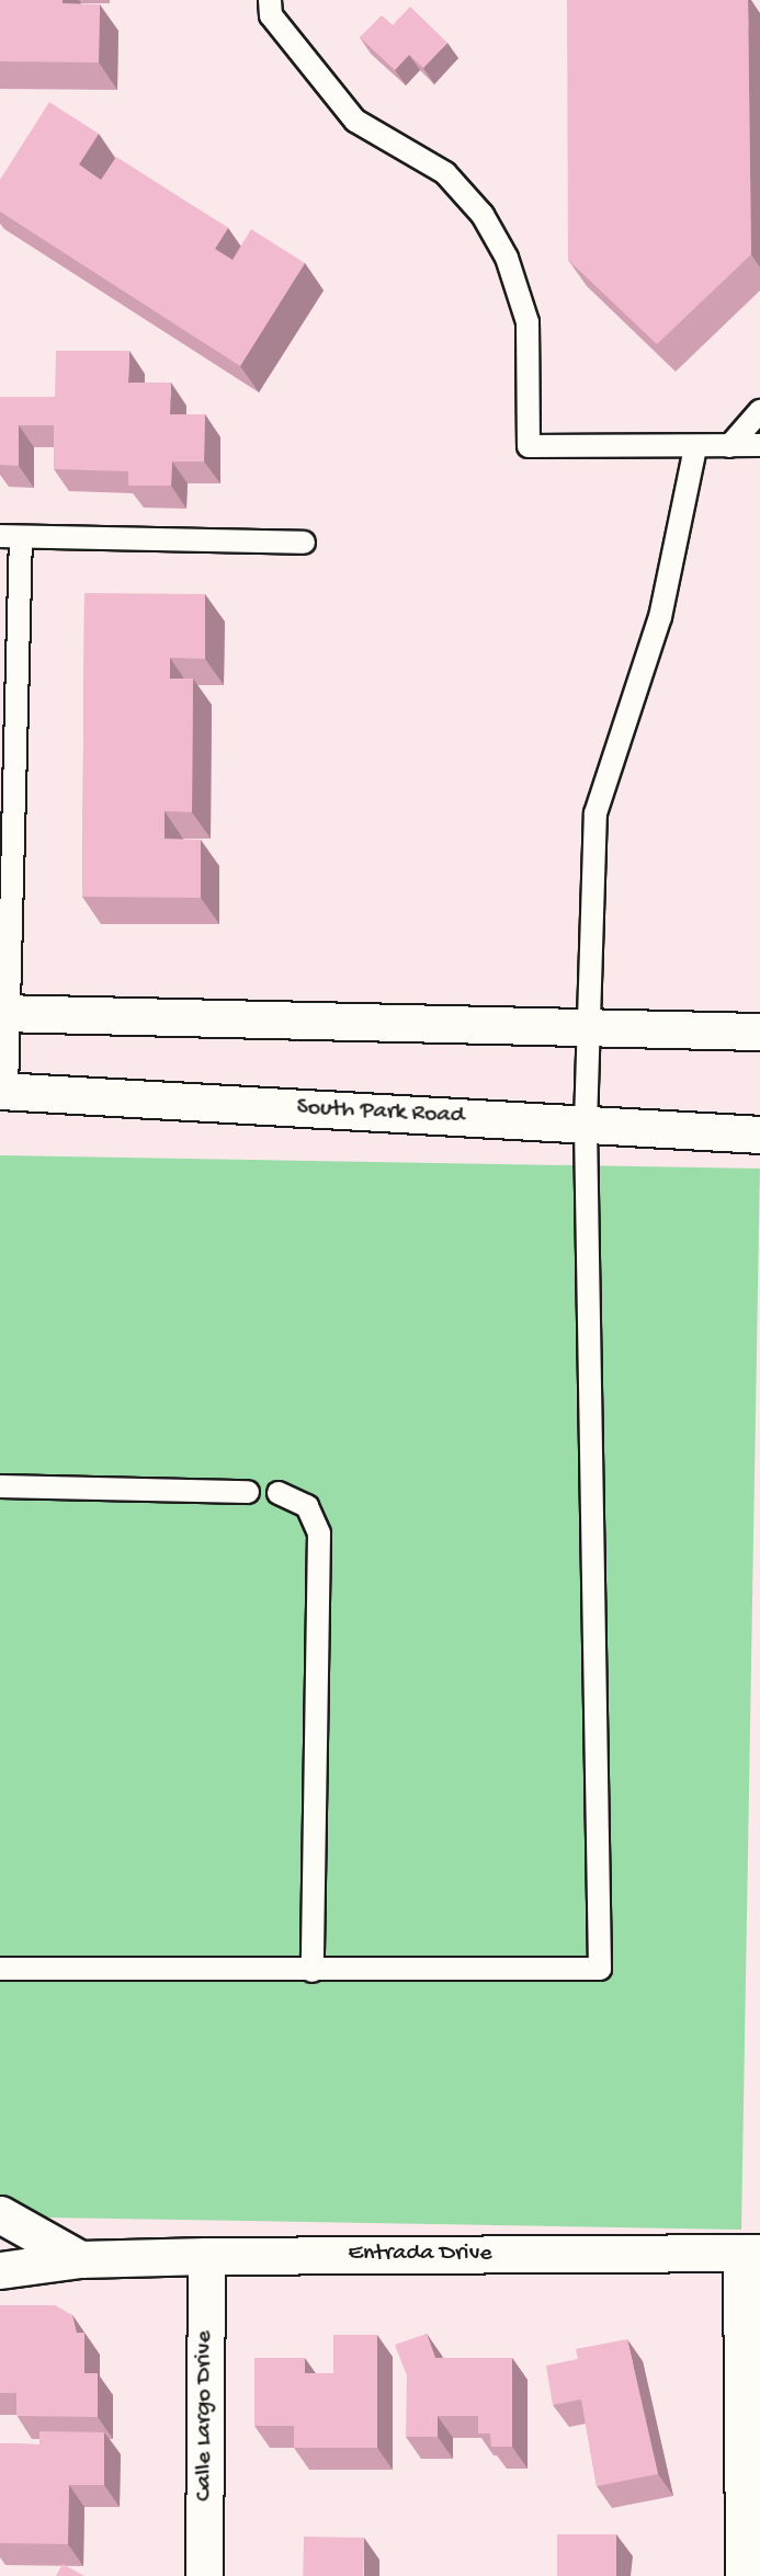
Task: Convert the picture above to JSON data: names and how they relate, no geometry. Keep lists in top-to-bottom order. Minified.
{"streets":{"street":["South Park Road","Entrada Drive","Calle Largo Drive"]},"crossings":[["Entrada Drive","Calle Largo Drive"]]}
